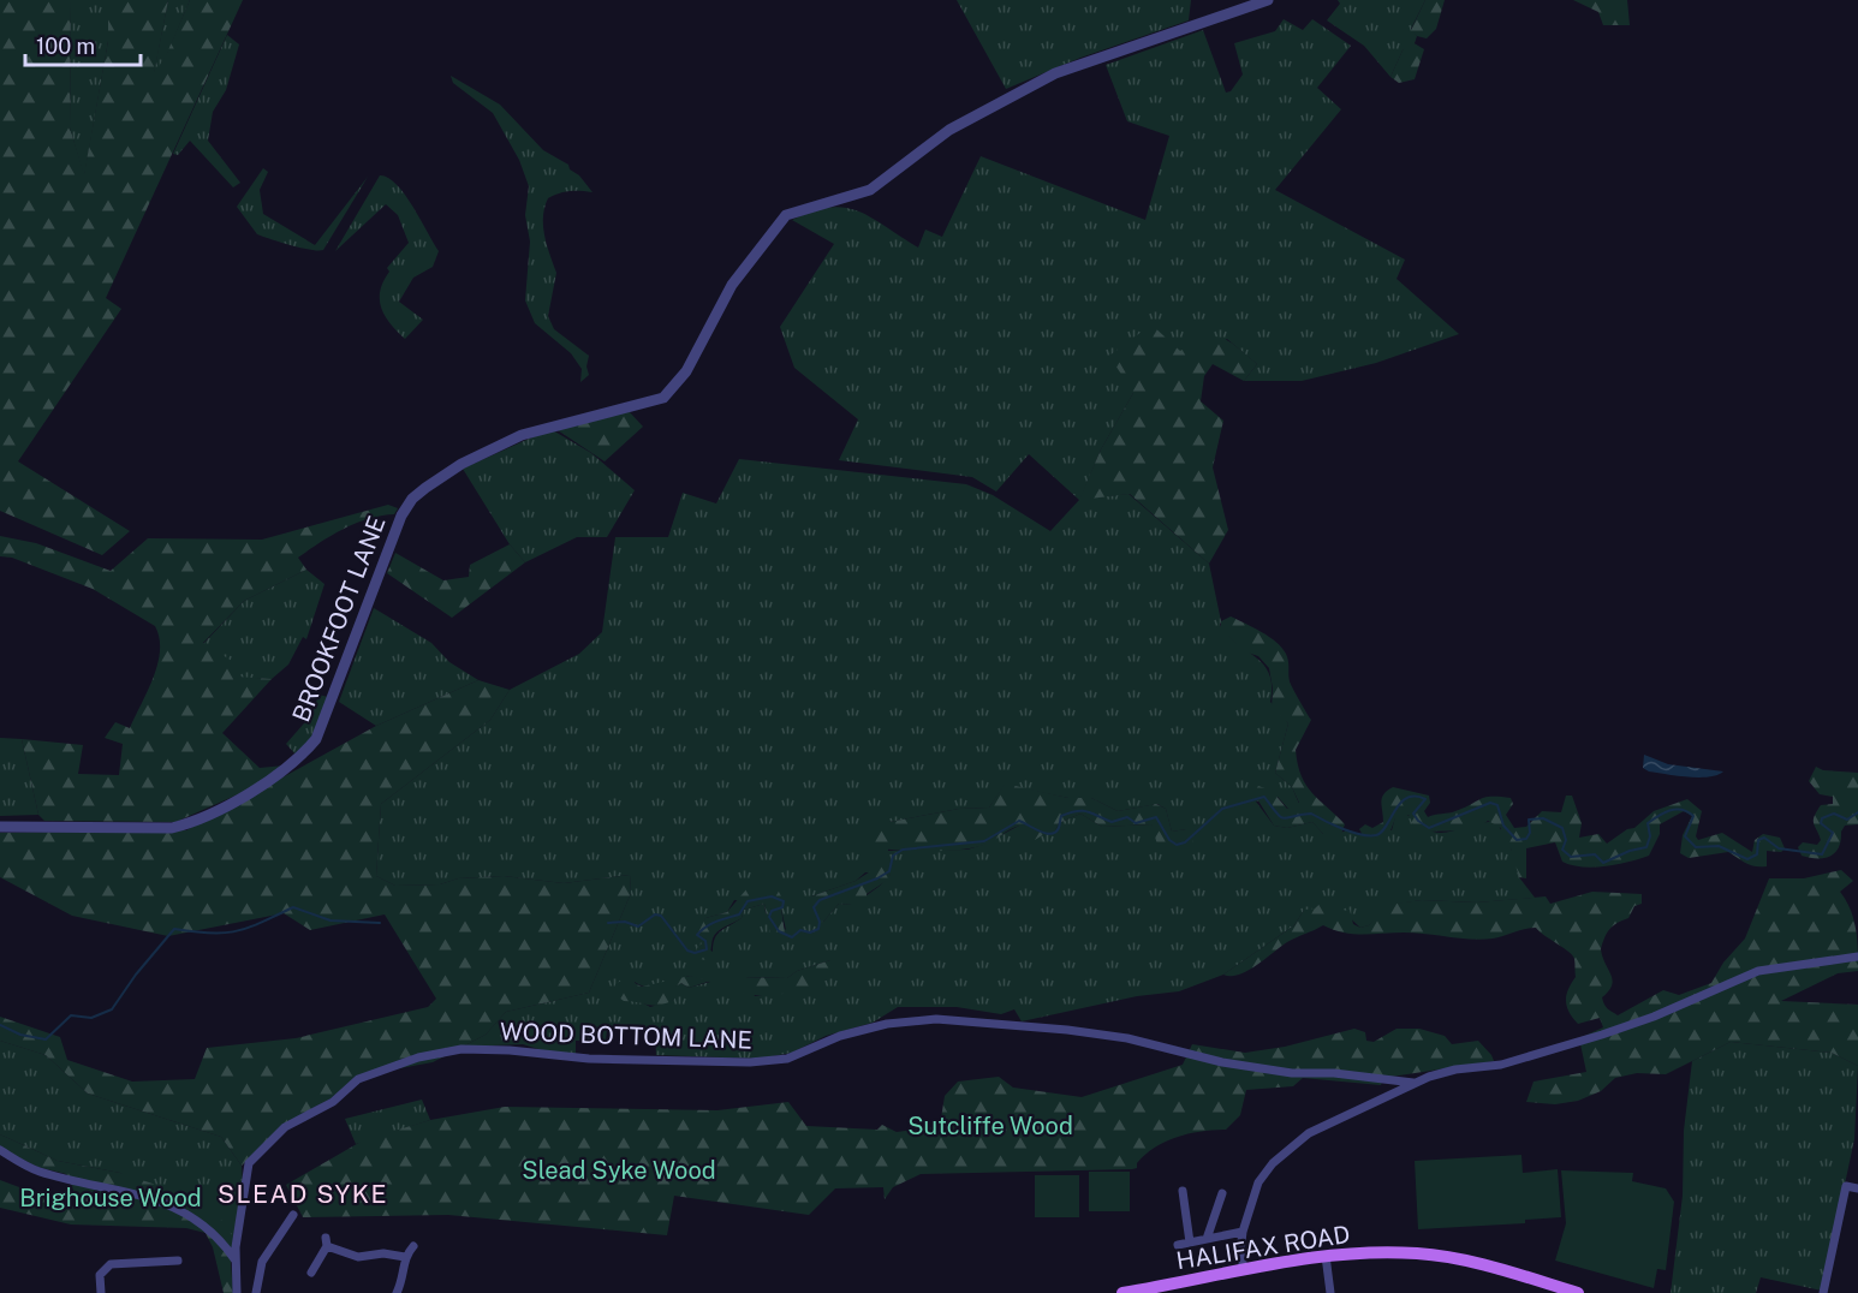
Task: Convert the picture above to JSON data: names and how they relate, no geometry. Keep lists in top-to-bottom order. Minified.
{"streets":{"main road":["HALIFAX ROAD"],"street":["BROOKFOOT LANE","WOOD BOTTOM LANE"]},"districts":["SLEAD SYKE"],"parks":["Sutcliffe Wood","Slead Syke Wood","Brighouse Wood"],"scale_bar":"100 m"}
